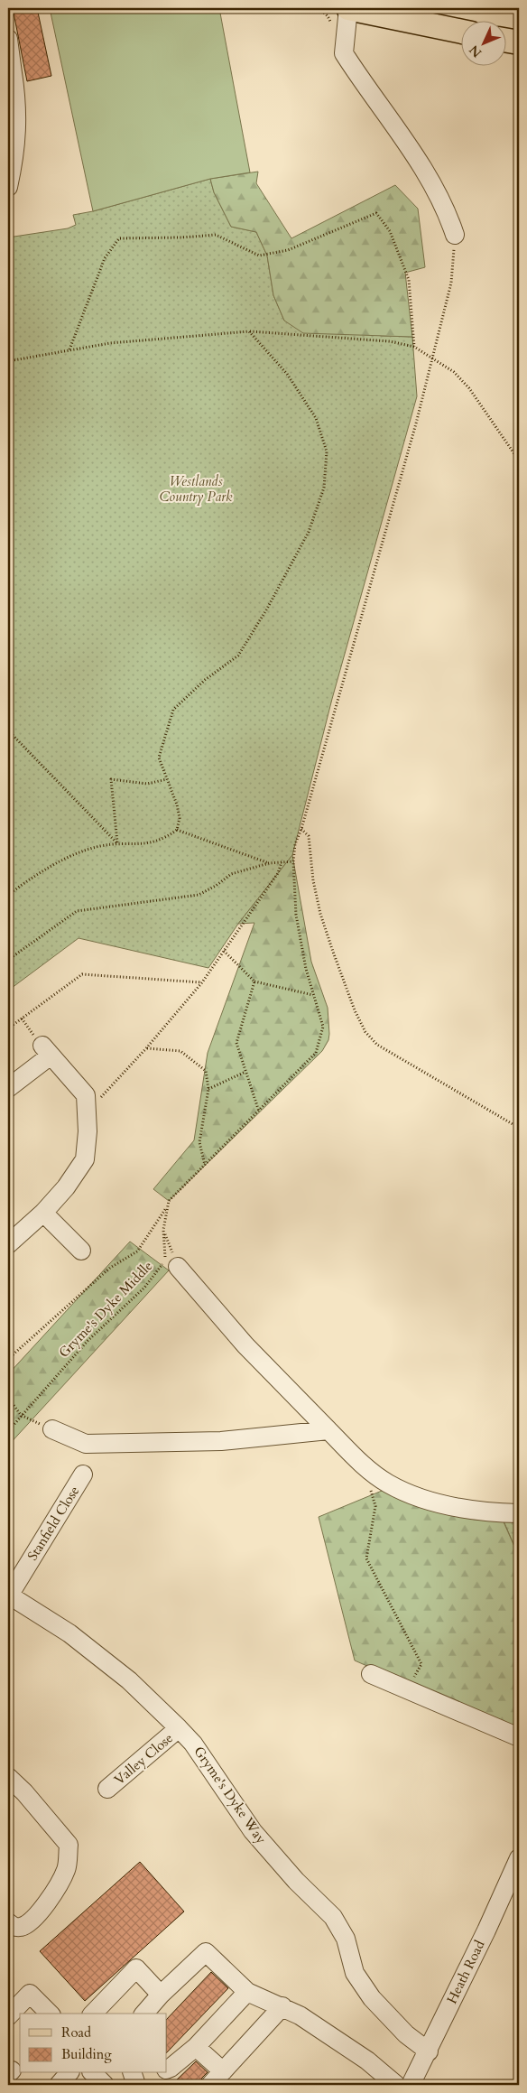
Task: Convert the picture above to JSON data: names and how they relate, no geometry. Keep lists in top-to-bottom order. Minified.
{"streets":{"street":["Stanfield Close","Valley Close","Gryme's Dyke Way","Heath Road"],"path":["Gryme's Dyke Middle"]},"crossings":[["Stanfield Close","Gryme's Dyke Way"],["Valley Close","Gryme's Dyke Way"],["Gryme's Dyke Way","Heath Road"]],"parks":["Westlands Country Park"],"legend":["Road","Building"],"north":"bottom left"}
